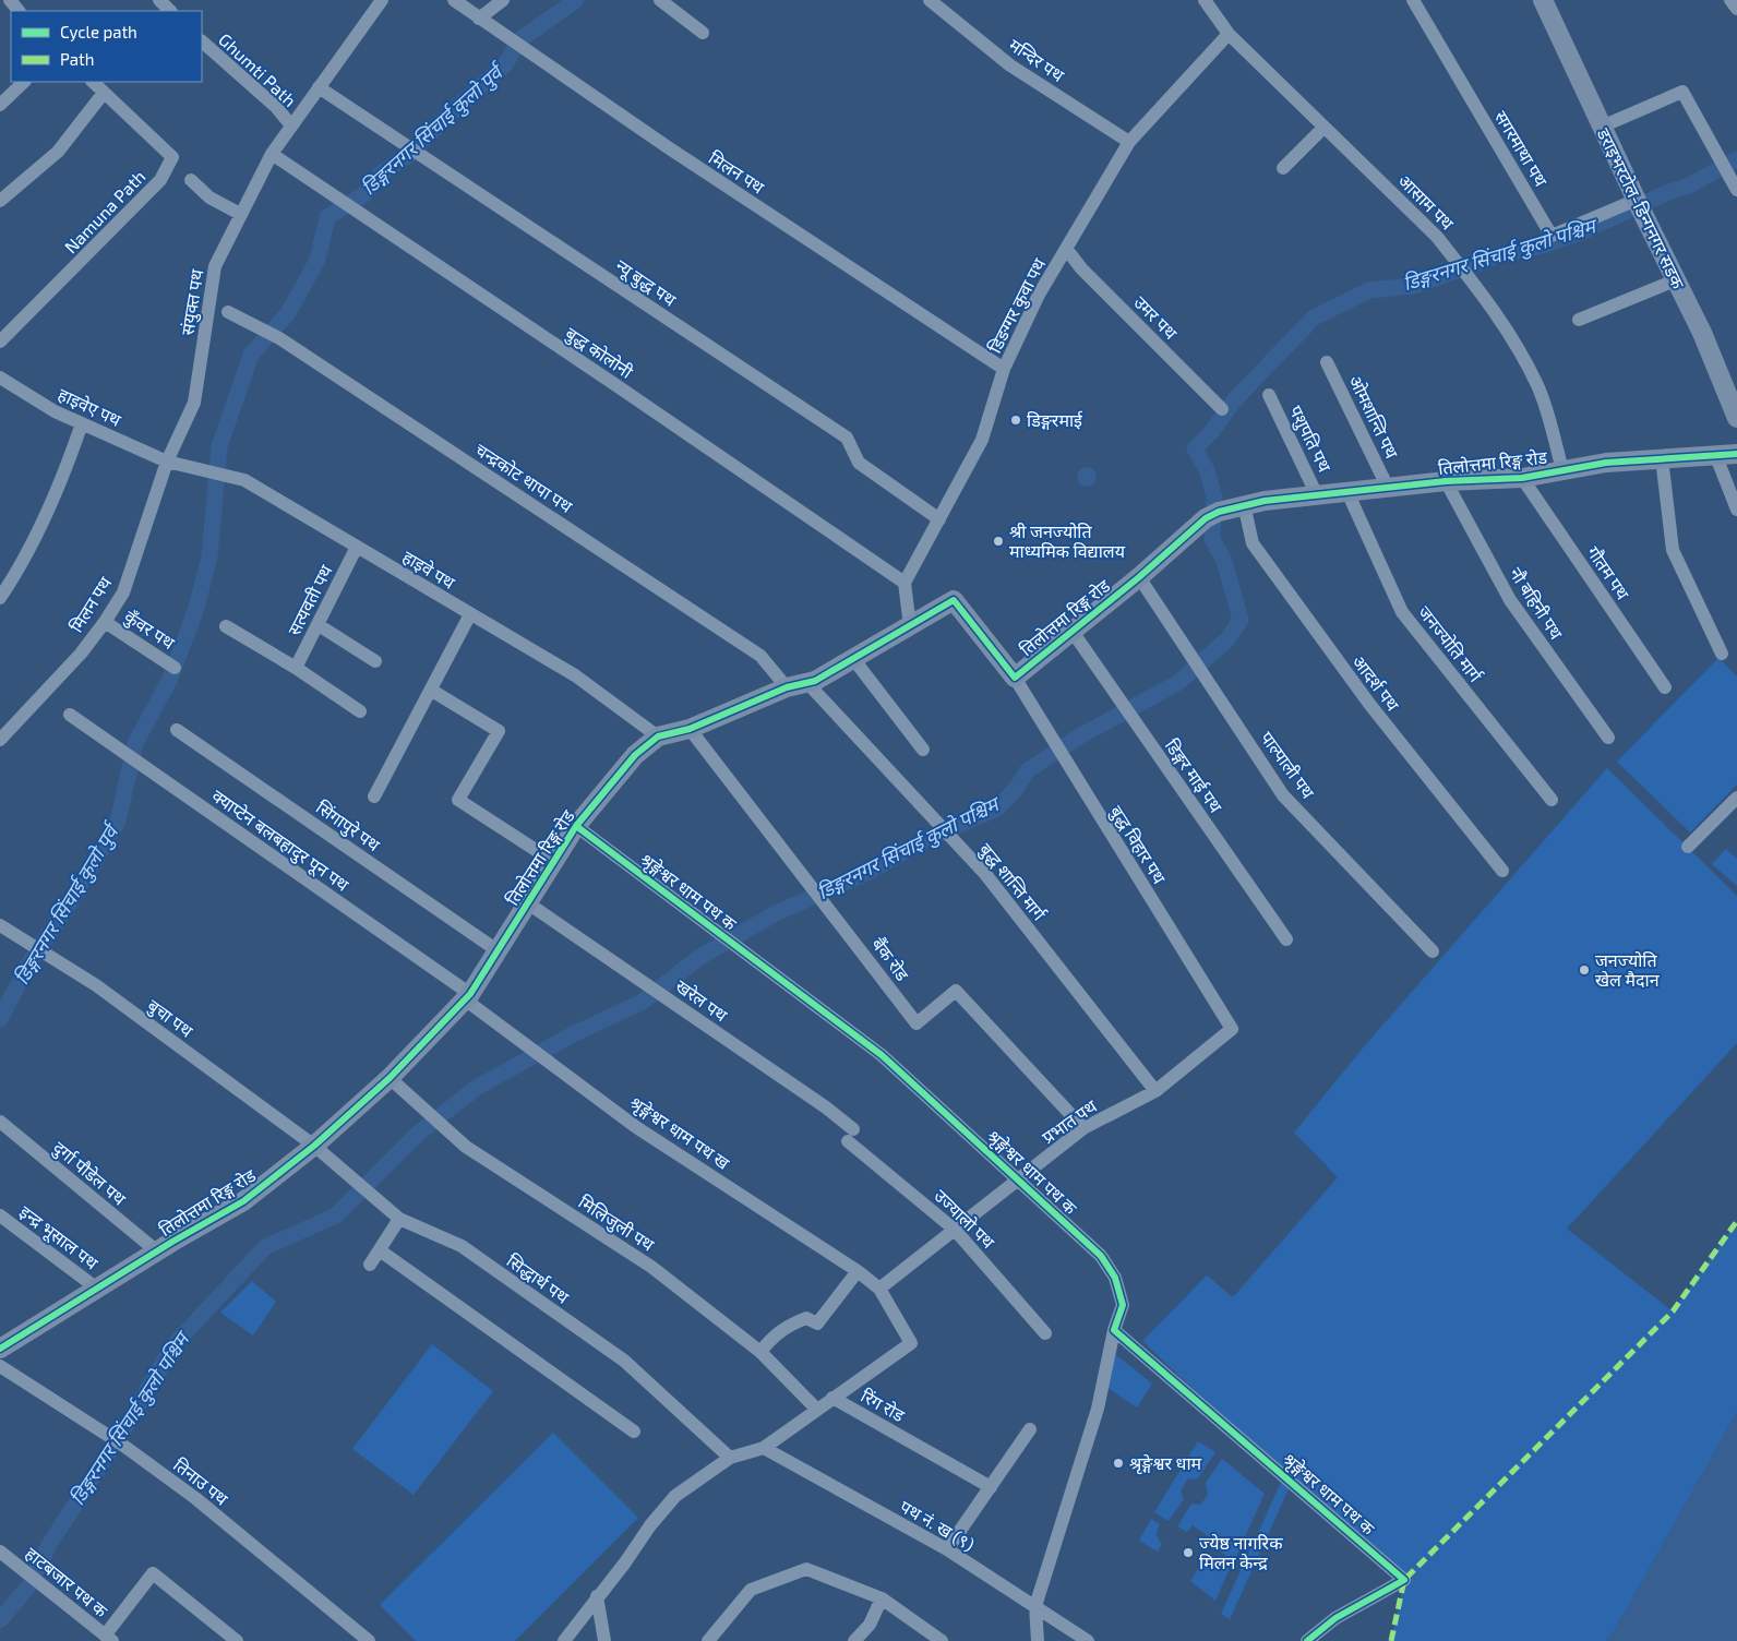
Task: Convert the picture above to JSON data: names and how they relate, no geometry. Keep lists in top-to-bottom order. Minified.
{"streets":{"street":["मन्दिर पथ","Ghumti Path","सगरमाथा पथ","मिलन पथ","आसाम पथ","डराइभरटोल-डिन्गनगर सडक","Namuna Path","न्यू बुद्ध पथ","संयुक्त पथ","डिङग्गर कुवा पथ","उमर पथ","बुद्ध कोलोनी","हाइवेए पथ","ओमशान्ति पथ","पशुपति पथ","तिलोत्तमा रिङ्ग रोड","चन्द्रकोट थापा पथ","हाइवे पथ","गौतम पथ","सत्यवती पथ","नौ बहिनी पथ","कुँवर पथ","जनज्योति मार्ग","आदर्श पथ","पाल्पाली पथ","डिङ्गर माई पथ","सिंगापुरे पथ","क्याप्टेन बलबहादुर पून पथ","बुद्ध विहार पथ","बुद्ध शान्ति मार्ग","श्रृङ्गेश्वर धाम पथ क","बैंक रोड","खरेल पथ","बुचा पथ","प्रभात पथ","श्रृङ्गेश्वर धाम पथ ख","दुर्गा पौडेल पथ","उज्यालो पथ","मिलिजुली पथ","इन्द्र भूसाल पथ","सिद्धार्थ पथ","रिंग रोड","तिनाउ पथ","पथ नं. ख (९)","हाटबजार पथ क"]},"crossings":[["मन्दिर पथ","डिङग्गर कुवा पथ"],["Ghumti Path","संयुक्त पथ"],["सगरमाथा पथ","डराइभरटोल-डिन्गनगर सडक"],["मिलन पथ","संयुक्त पथ"],["मिलन पथ","डिङग्गर कुवा पथ"],["मिलन पथ","हाइवेए पथ"],["मिलन पथ","हाइवे पथ"],["मिलन पथ","कुँवर पथ"],["आसाम पथ","डिङग्गर कुवा पथ"],["आसाम पथ","तिलोत्तमा रिङ्ग रोड"],["न्यू बुद्ध पथ","संयुक्त पथ"],["न्यू बुद्ध पथ","डिङग्गर कुवा पथ"],["संयुक्त पथ","बुद्ध कोलोनी"],["संयुक्त पथ","हाइवेए पथ"],["संयुक्त पथ","हाइवे पथ"],["डिङग्गर कुवा पथ","उमर पथ"],["डिङग्गर कुवा पथ","बुद्ध कोलोनी"],["हाइवेए पथ","हाइवे पथ"],["ओमशान्ति पथ","तिलोत्तमा रिङ्ग रोड"],["पशुपति पथ","तिलोत्तमा रिङ्ग रोड"],["तिलोत्तमा रिङ्ग रोड","चन्द्रकोट थापा पथ"],["तिलोत्तमा रिङ्ग रोड","हाइवे पथ"],["तिलोत्तमा रिङ्ग रोड","गौतम पथ"],["तिलोत्तमा रिङ्ग रोड","नौ बहिनी पथ"],["तिलोत्तमा रिङ्ग रोड","जनज्योति मार्ग"],["तिलोत्तमा रिङ्ग रोड","आदर्श पथ"],["तिलोत्तमा रिङ्ग रोड","पाल्पाली पथ"],["तिलोत्तमा रिङ्ग रोड","डिङ्गर माई पथ"],["तिलोत्तमा रिङ्ग रोड","सिंगापुरे पथ"],["तिलोत्तमा रिङ्ग रोड","क्याप्टेन बलबहादुर पून पथ"],["तिलोत्तमा रिङ्ग रोड","बुद्ध विहार पथ"],["तिलोत्तमा रिङ्ग रोड","बुद्ध शान्ति मार्ग"],["तिलोत्तमा रिङ्ग रोड","श्रृङ्गेश्वर धाम पथ क"],["तिलोत्तमा रिङ्ग रोड","बैंक रोड"],["तिलोत्तमा रिङ्ग रोड","खरेल पथ"],["तिलोत्तमा रिङ्ग रोड","बुचा पथ"],["तिलोत्तमा रिङ्ग रोड","श्रृङ्गेश्वर धाम पथ ख"],["तिलोत्तमा रिङ्ग रोड","दुर्गा पौडेल पथ"],["तिलोत्तमा रिङ्ग रोड","मिलिजुली पथ"],["तिलोत्तमा रिङ्ग रोड","इन्द्र भूसाल पथ"],["तिलोत्तमा रिङ्ग रोड","सिद्धार्थ पथ"],["हाइवे पथ","सत्यवती पथ"],["क्याप्टेन बलबहादुर पून पथ","श्रृङ्गेश्वर धाम पथ ख"],["बुद्ध विहार पथ","प्रभात पथ"],["बुद्ध शान्ति मार्ग","प्रभात पथ"],["श्रृङ्गेश्वर धाम पथ क","प्रभात पथ"],["बैंक रोड","प्रभात पथ"],["खरेल पथ","उज्यालो पथ"],["बुचा पथ","सिद्धार्थ पथ"],["प्रभात पथ","श्रृङ्गेश्वर धाम पथ ख"],["प्रभात पथ","उज्यालो पथ"],["मिलिजुली पथ","रिंग रोड"],["रिंग रोड","पथ नं. ख (९)"]],"water":["डिङ्गरनगर सिंचाई कुलो पुर्व","डिङ्गरनगर सिंचाई कुलो पश्चिम"],"places":["डिङ्गरमाई","श्री जनज्योति माध्यमिक विद्यालय","जनज्योति खेल मैदान","श्रृङ्गेश्वर धाम","ज्येष्ठ नागरिक मिलन केन्द्र"],"legend":["Cycle path","Path"]}
